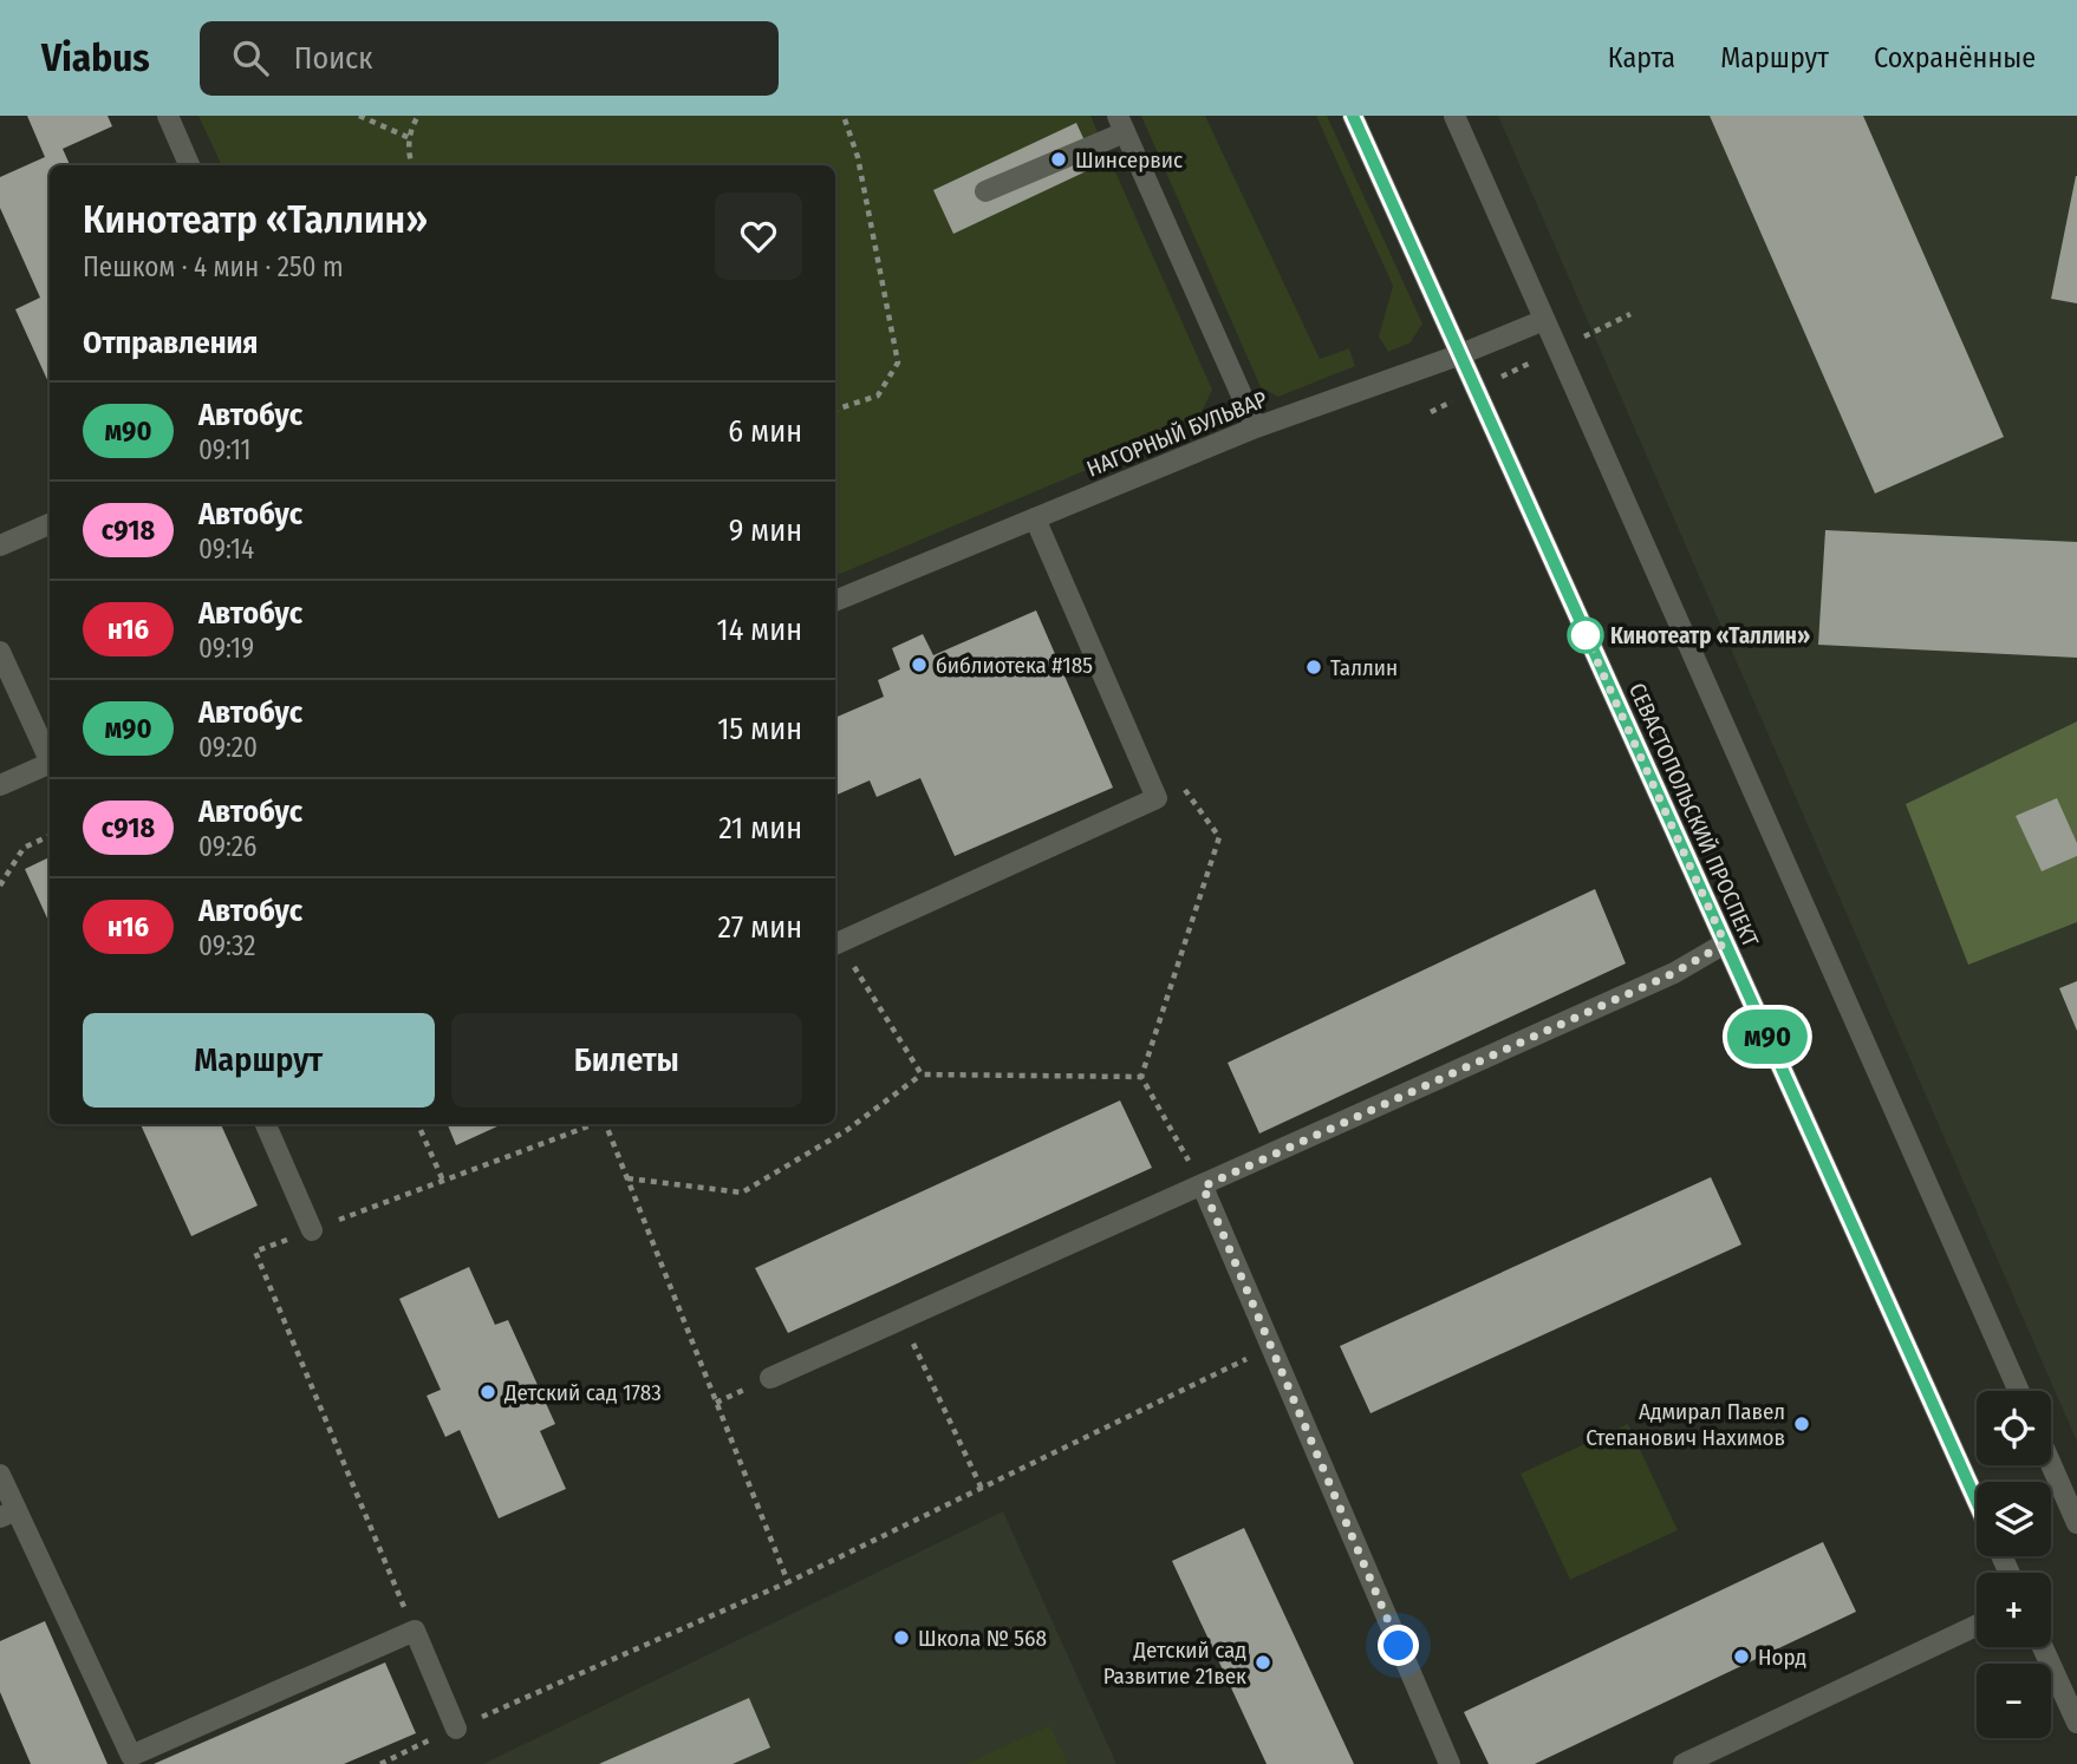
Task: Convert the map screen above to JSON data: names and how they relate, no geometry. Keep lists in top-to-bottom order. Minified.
{"streets":{"main road":["НАГОРНЫЙ БУЛЬВАР","СЕВАСТОПОЛЬСКИЙ ПРОСПЕКТ"]},"crossings":[["НАГОРНЫЙ БУЛЬВАР","СЕВАСТОПОЛЬСКИЙ ПРОСПЕКТ"]],"places":["Шинсервис","Кинотеатр «Таллин»","библиотека #185","Таллин","Детский сад 1783","Адмирал Павел Степанович Нахимов","Школа № 568","Норд","Детский сад Развитие 21век"],"lines":["bus line м90"],"page":{"header":"Viabus","search":"Поиск","nav":["Карта","Маршрут","Сохранённые"],"on_map":"м90","heading":[["Кинотеатр «Таллин»","Пешком · 4 мин · 250 m"],"Отправления"],"list":[{"mark":"м90","name":"Автобус","note":"09:11","value":"6 мин"},{"mark":"с918","name":"Автобус","note":"09:14","value":"9 мин"},{"mark":"н16","name":"Автобус","note":"09:19","value":"14 мин"},{"mark":"м90","name":"Автобус","note":"09:20","value":"15 мин"},{"mark":"с918","name":"Автобус","note":"09:26","value":"21 мин"},{"mark":"н16","name":"Автобус","note":"09:32","value":"27 мин"}],"buttons":["Маршрут","Билеты"],"map_buttons":["+","−"]}}
